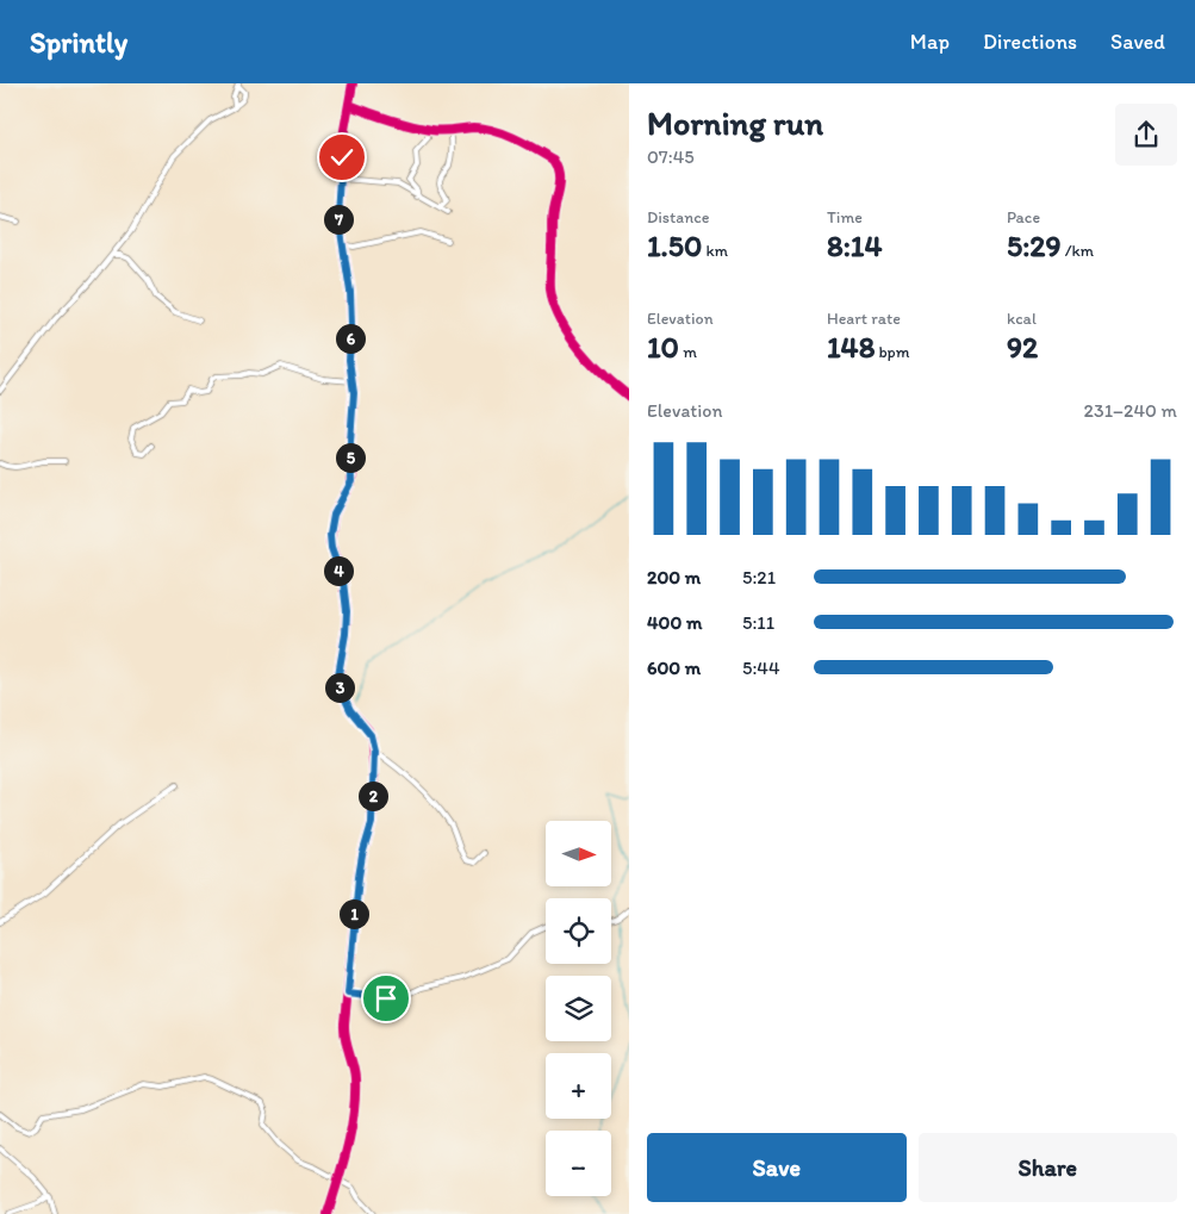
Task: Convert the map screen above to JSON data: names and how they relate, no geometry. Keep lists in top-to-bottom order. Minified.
{"north":"right","page":{"header":"Sprintly","nav":["Map","Directions","Saved"],"heading":["Morning run","07:45"],"stats":[["Distance","1.50 km"],["Time","8:14"],["Pace","5:29 /km"],["Elevation","10 m"],["Heart rate","148 bpm"],["kcal","92"]],"pins":["7","6","5","4","3","2","1"],"chart":["Elevation","231–240 m"],"list":[{"name":"200 m","note":"5:21"},{"name":"400 m","note":"5:11"},{"name":"600 m","note":"5:44"}],"map_buttons":["+","−"],"buttons":["Save","Share"]}}
